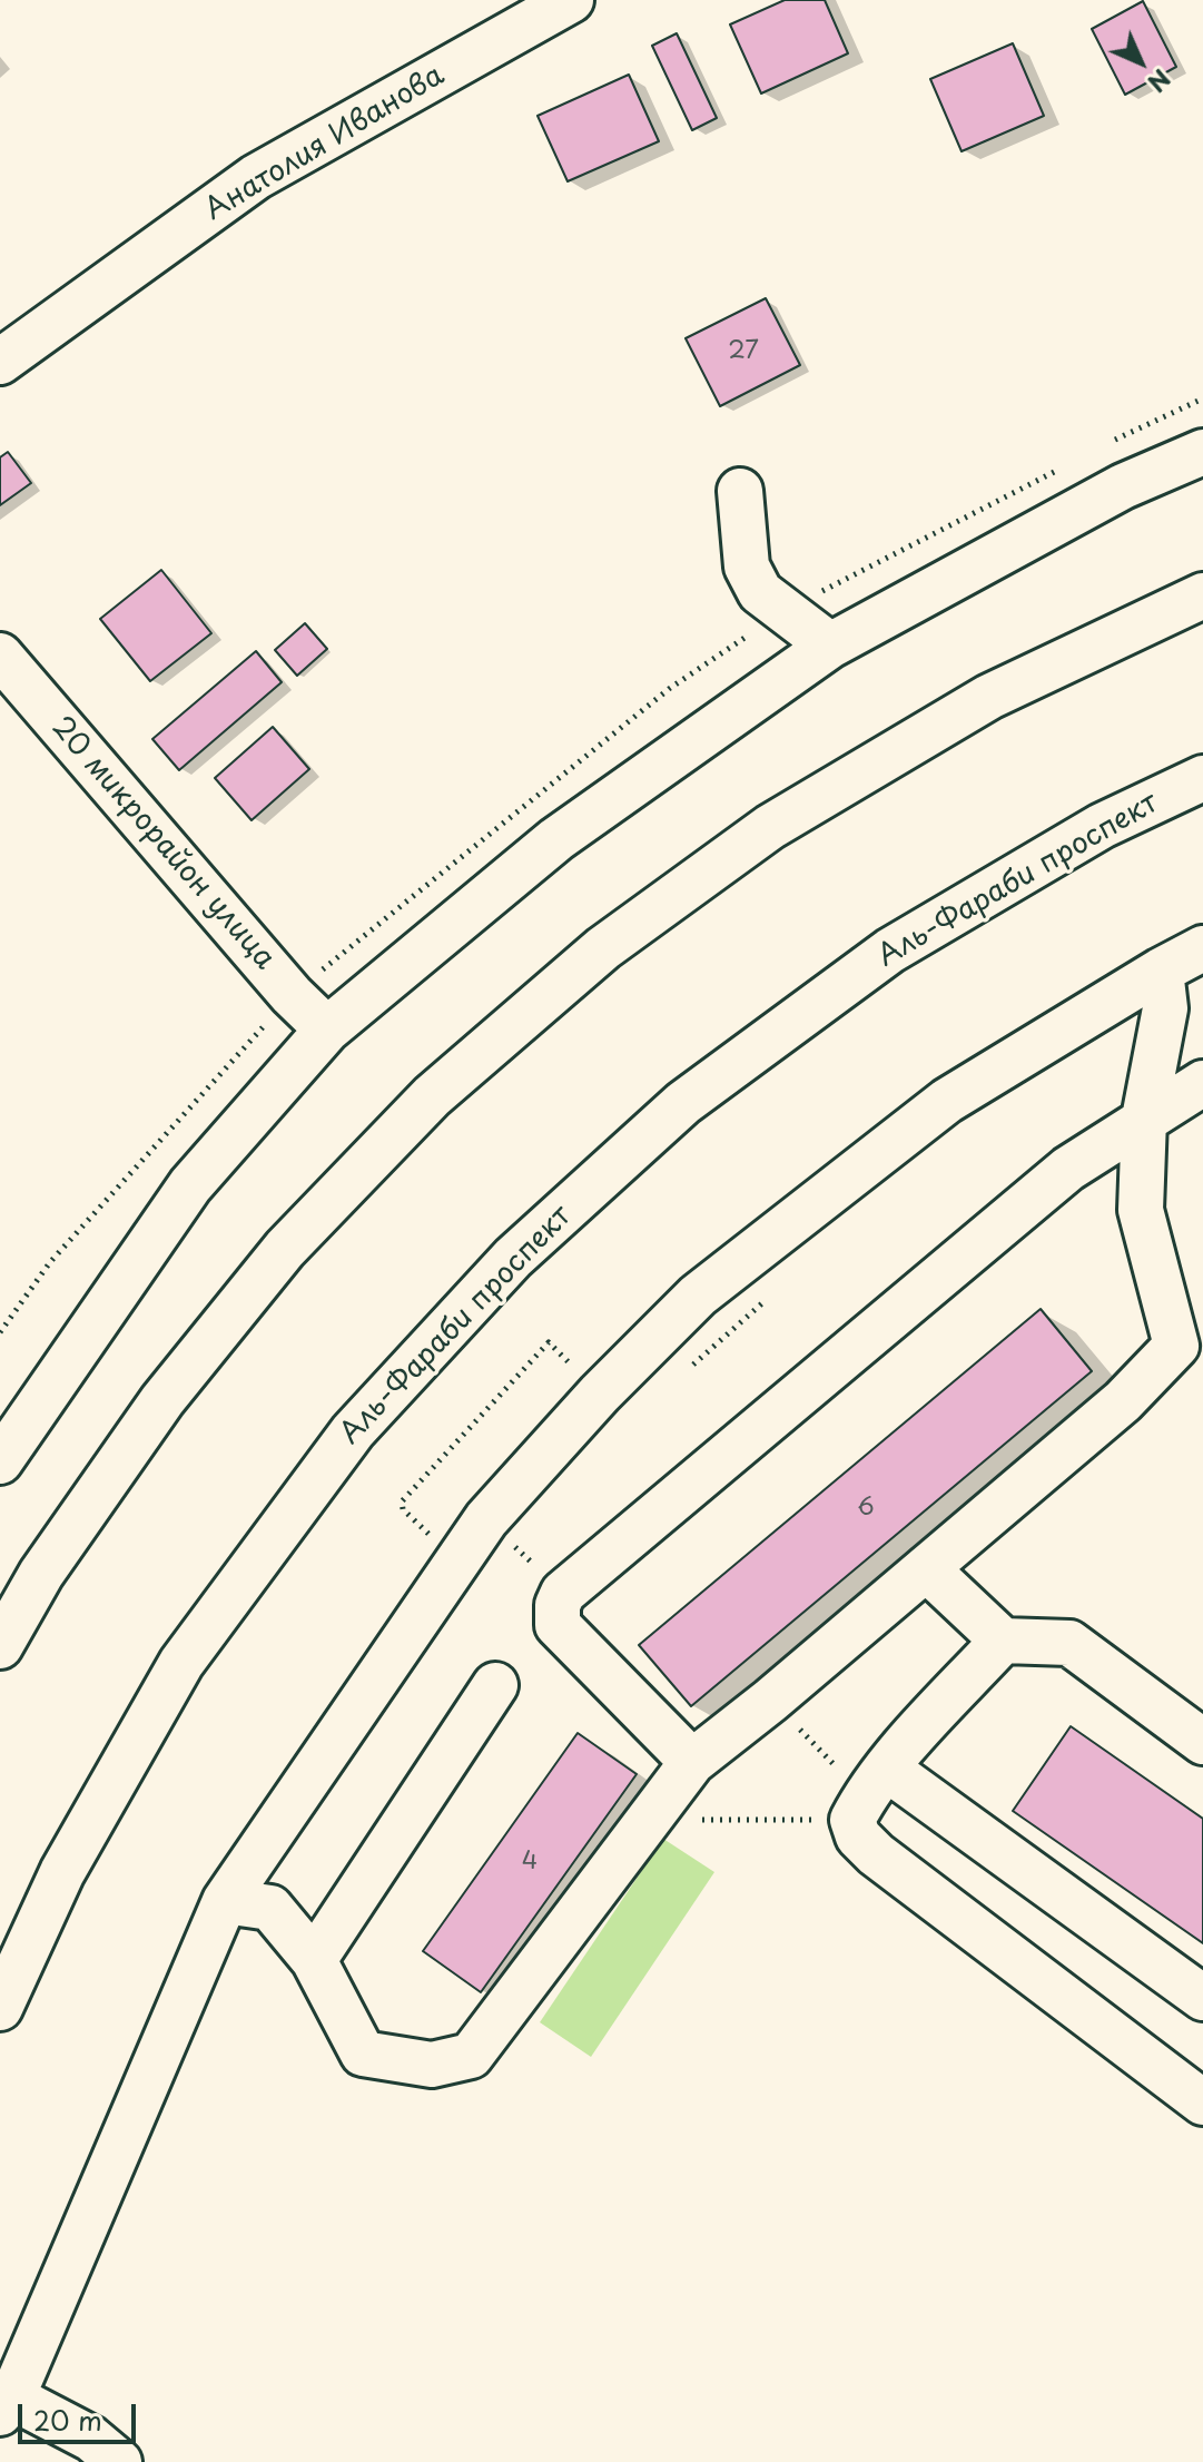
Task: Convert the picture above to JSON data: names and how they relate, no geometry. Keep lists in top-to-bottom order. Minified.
{"streets":{"street":["Анатолия Иванова","20 микрорайон улица","Аль-Фараби проспект"]},"house_numbers":["27","6","4"],"scale_bar":"20 m","north":"bottom right"}
